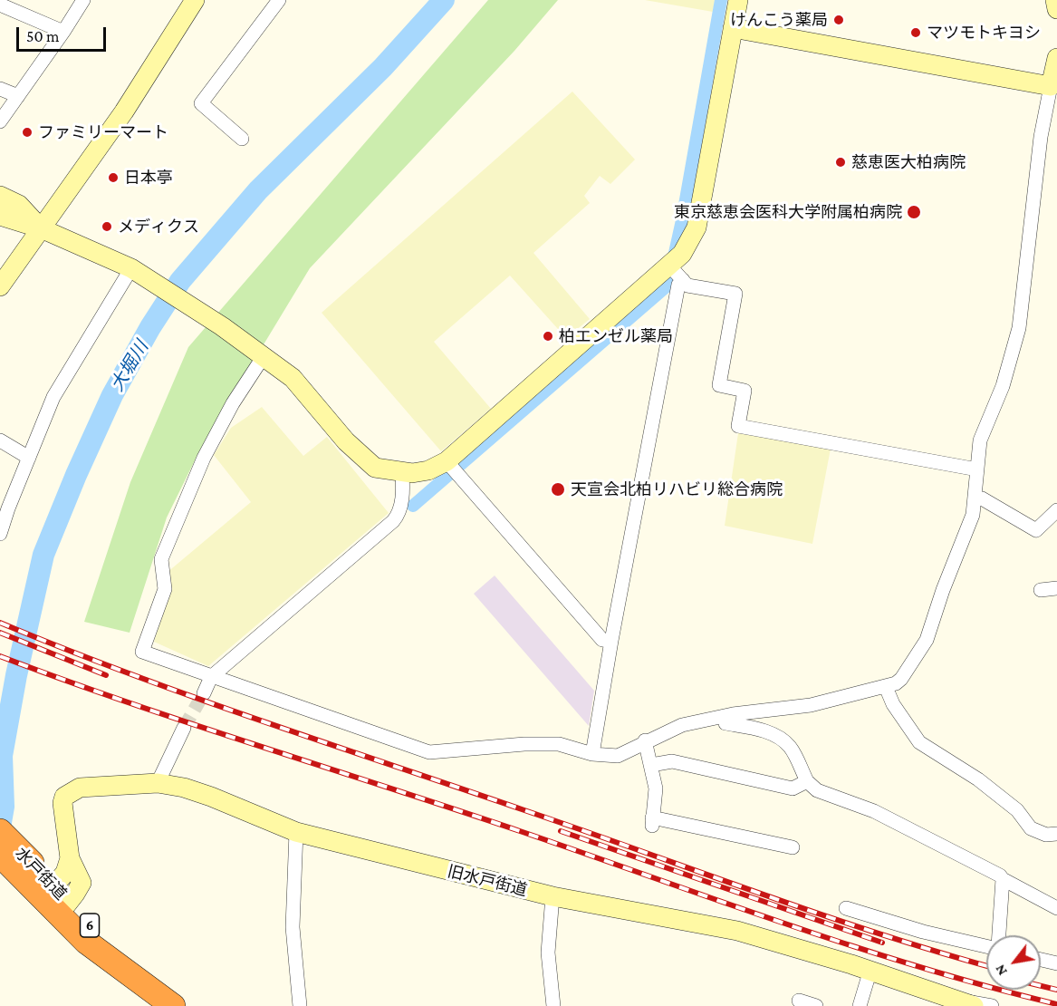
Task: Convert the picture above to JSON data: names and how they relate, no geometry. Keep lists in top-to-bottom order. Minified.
{"streets":{"highway":["水戸街道","6"],"street":["旧水戸街道"]},"crossings":[["水戸街道","旧水戸街道"]],"water":["大堀川"],"places":["けんこう薬局","マツモトキヨシ","ファミリーマート","慈恵医大柏病院","日本亭","東京慈恵会医科大学附属柏病院","メディクス","柏エンゼル薬局","天宣会北柏リハビリ総合病院"],"scale_bar":"50 m","north":"bottom left"}
